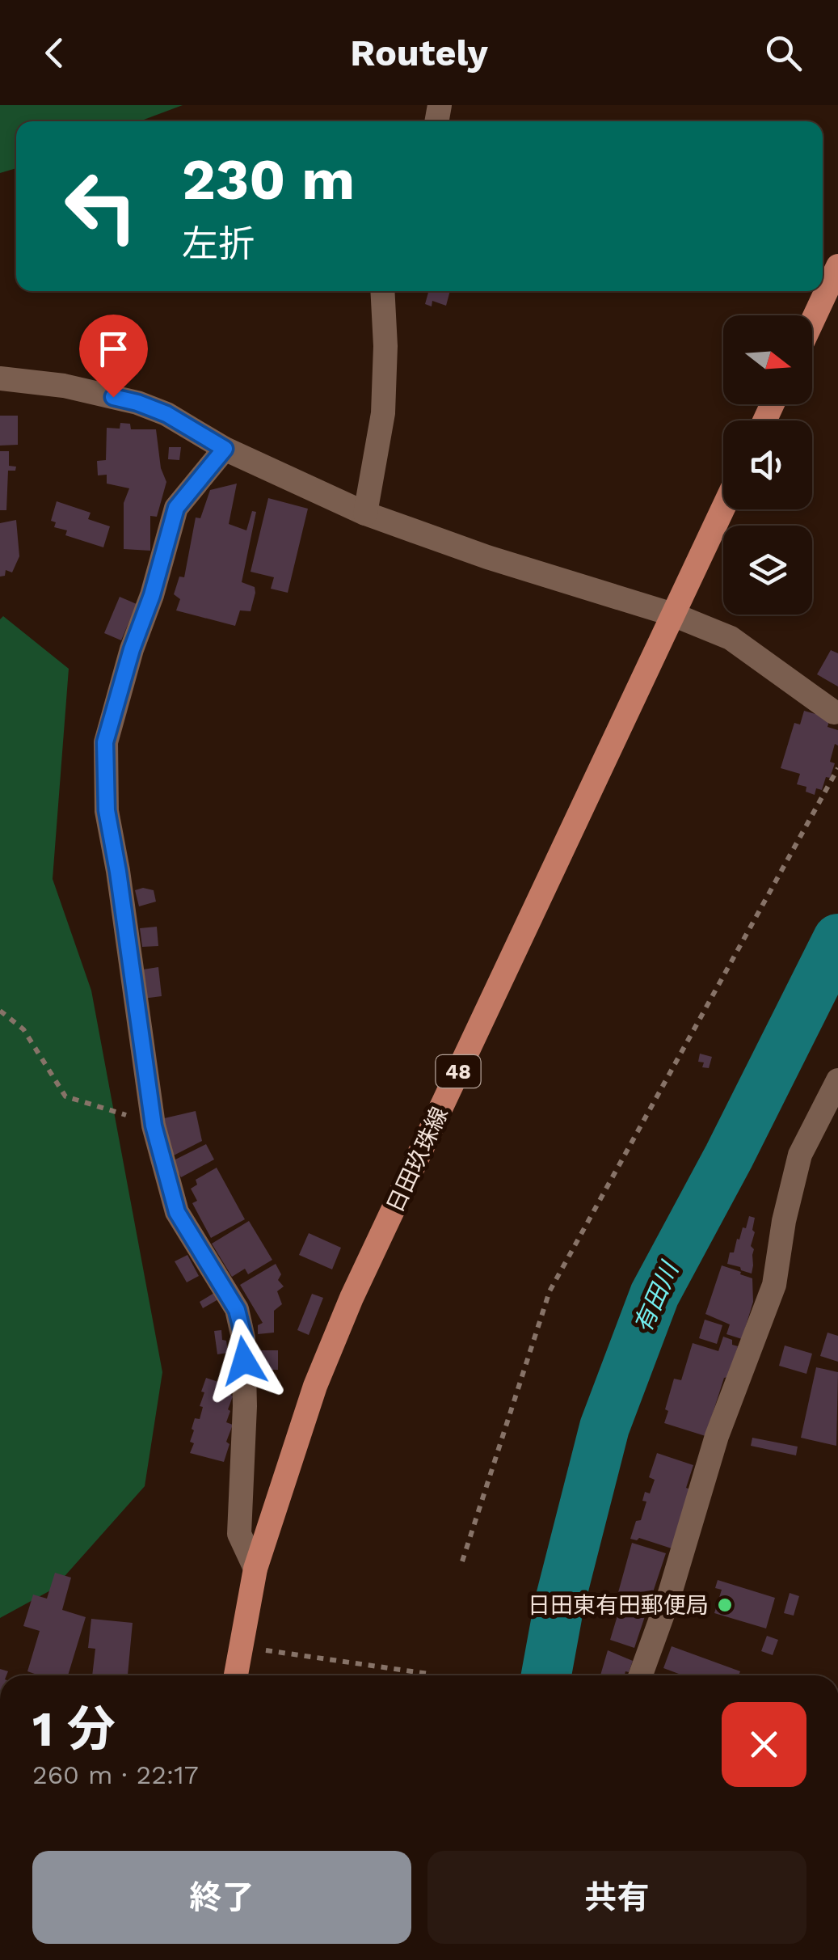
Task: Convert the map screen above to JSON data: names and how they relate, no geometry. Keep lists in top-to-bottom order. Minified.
{"streets":{"main road":["48","日田玖珠線"]},"water":["有田川"],"places":["日田東有田郵便局"],"north":"right","page":{"header":"Routely","turn":["230 m","左折"],"heading":["1 分","260 m · 22:17"],"buttons":["終了","共有"]}}
